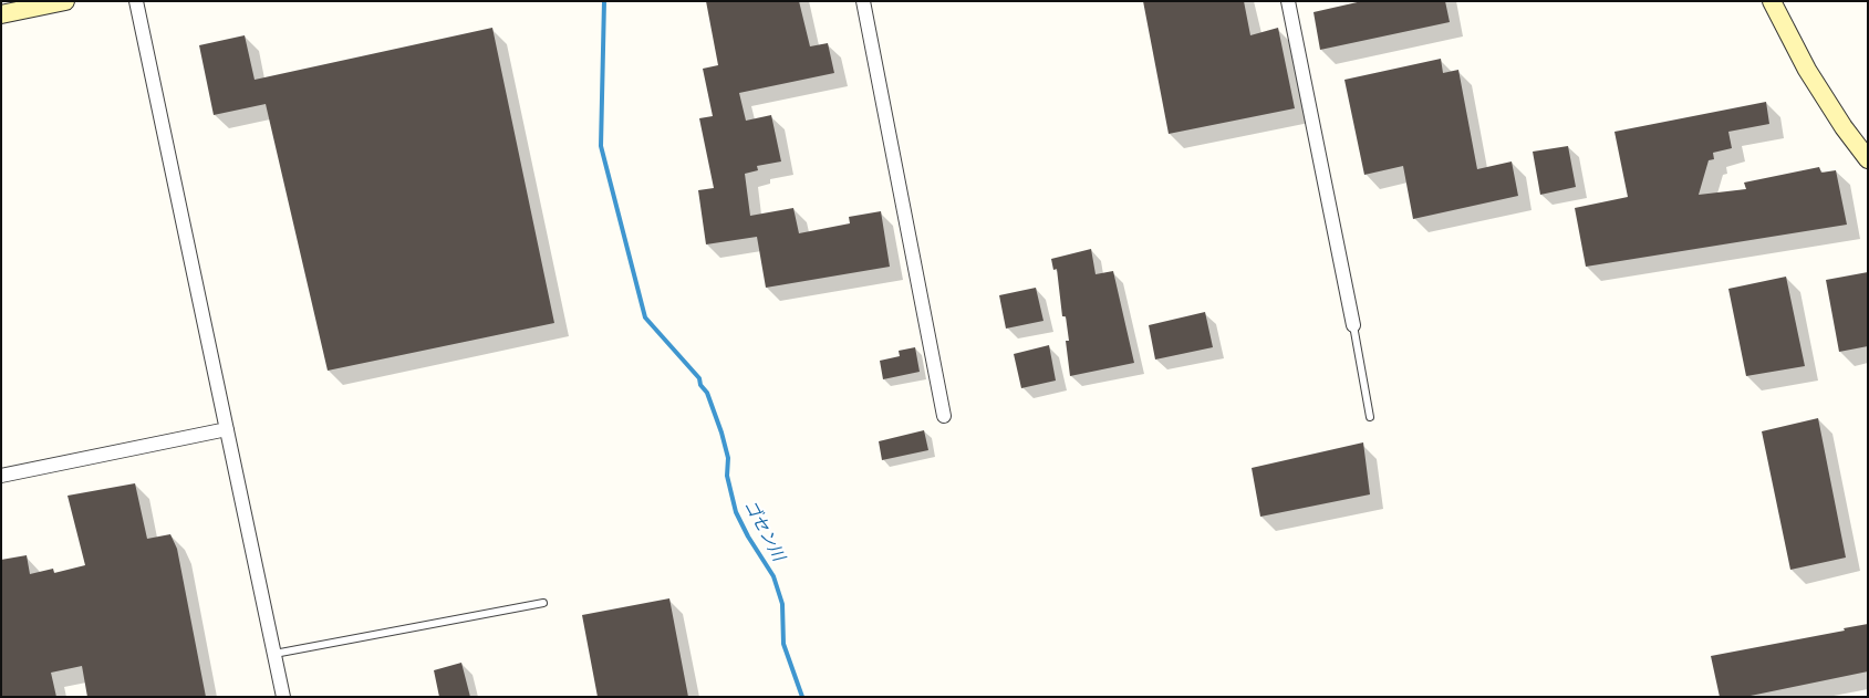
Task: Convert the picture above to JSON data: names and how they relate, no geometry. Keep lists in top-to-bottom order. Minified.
{"water":["ゴセン川"]}
